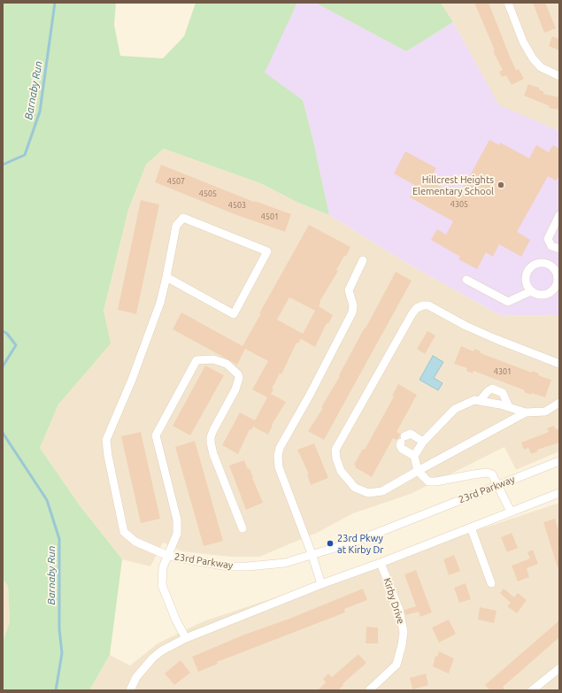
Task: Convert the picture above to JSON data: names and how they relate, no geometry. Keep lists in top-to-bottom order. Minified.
{"streets":{"street":["23rd Parkway","Kirby Drive"]},"water":["Barnaby Run"],"places":["Hillcrest Heights Elementary School","23rd Pkwy at Kirby Dr"],"house_numbers":["4507","4505","4305","4503","4501","4301"]}
